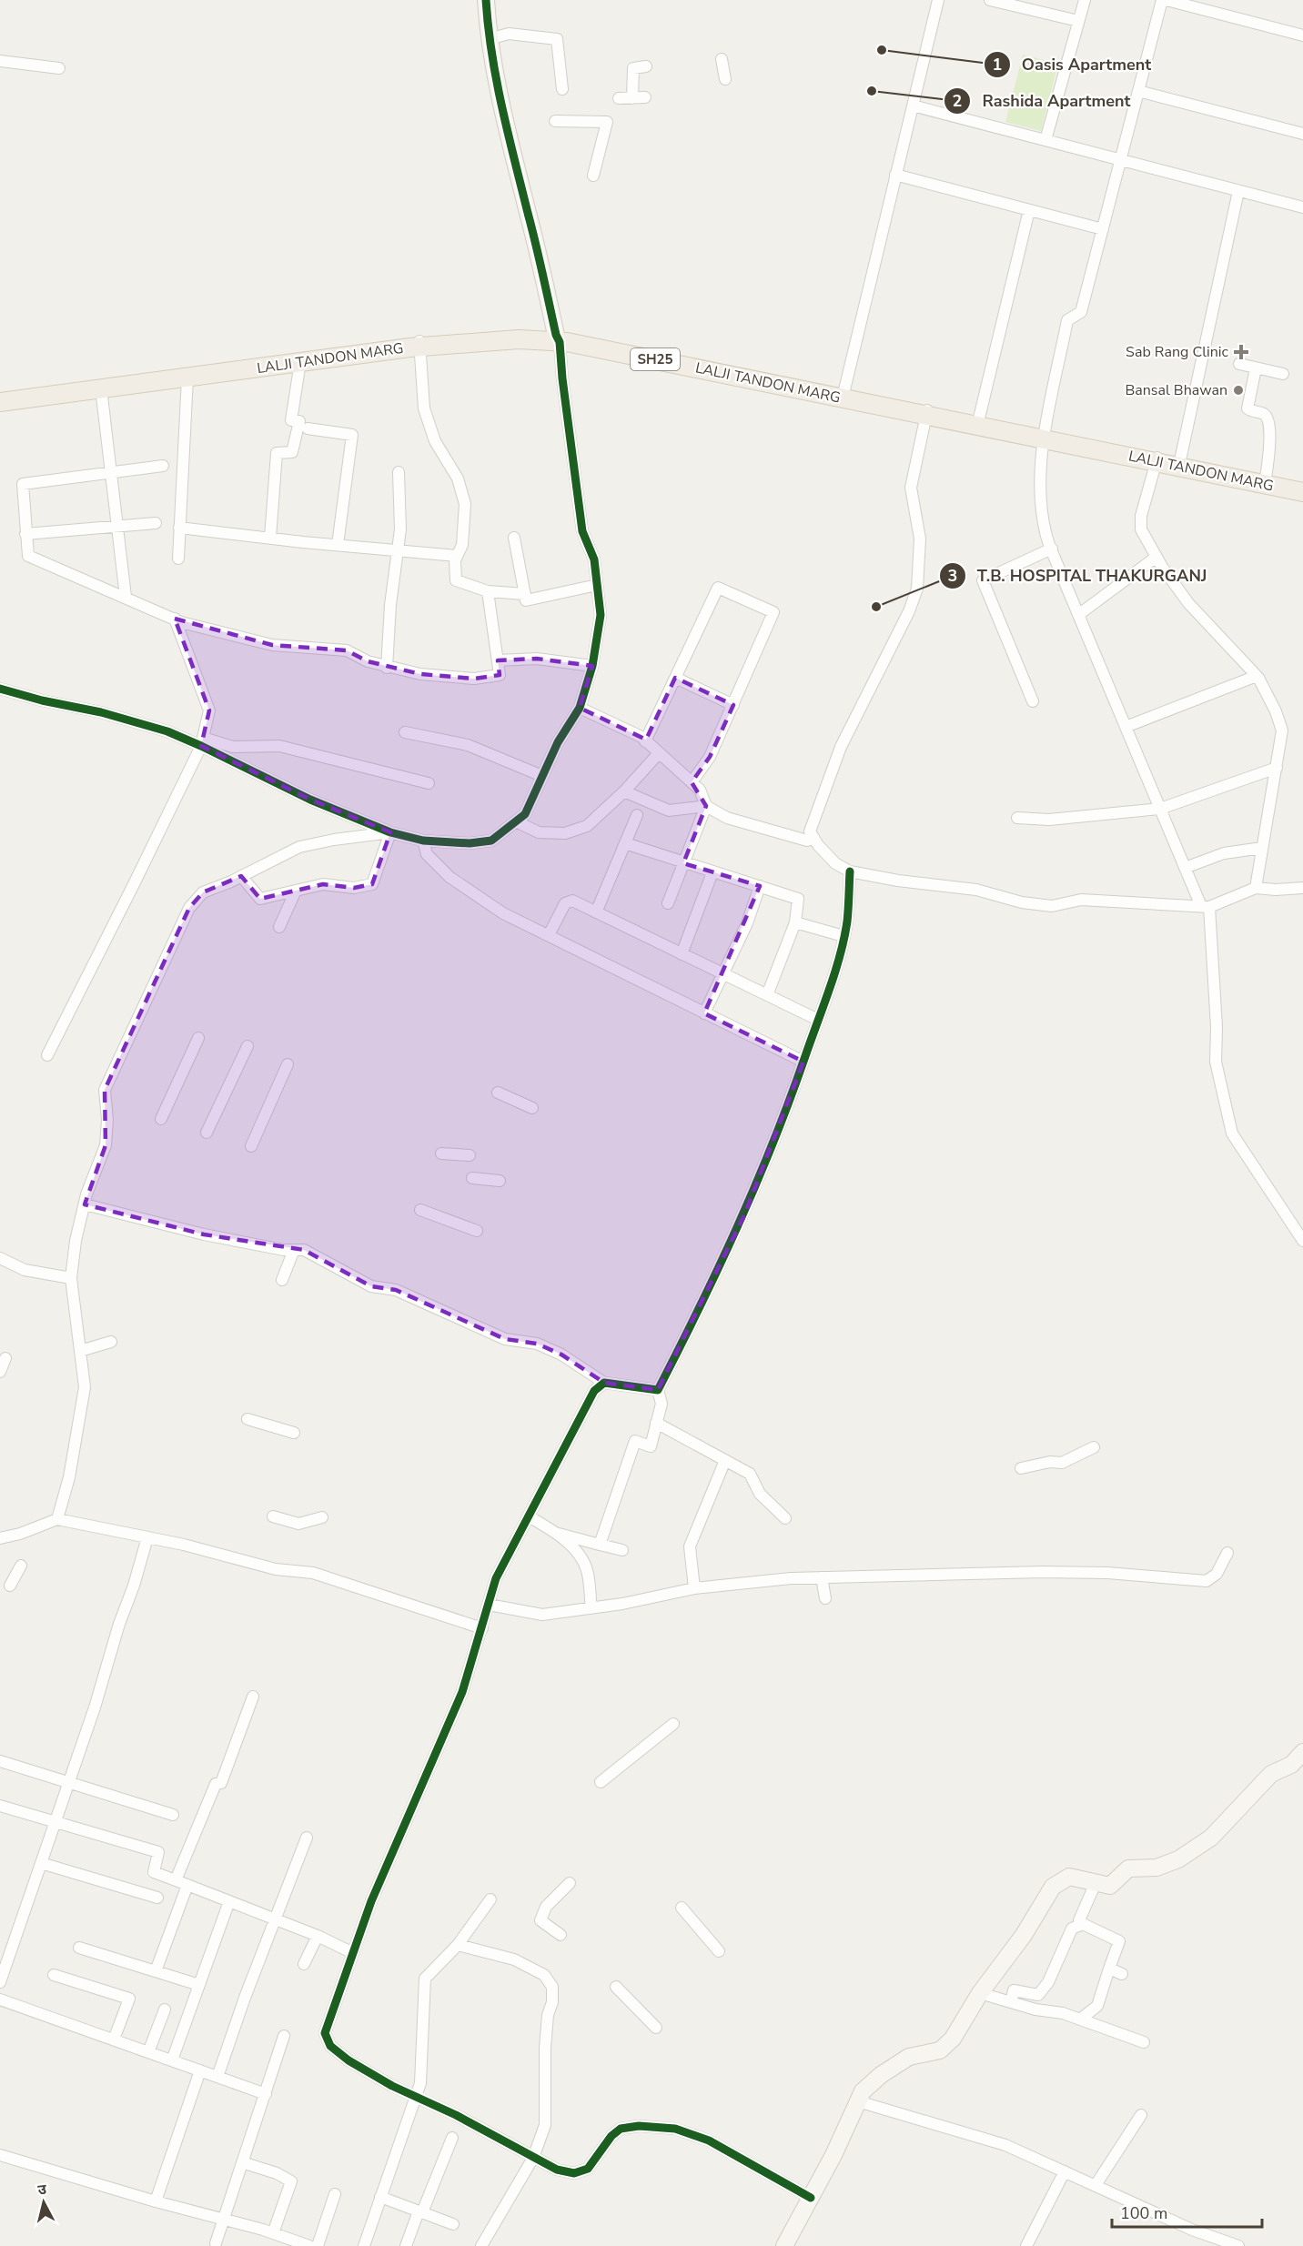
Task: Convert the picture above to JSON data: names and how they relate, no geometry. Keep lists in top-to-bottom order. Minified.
{"streets":{"main road":["LALJI TANDON MARG","SH25"]},"places":{"other":["Oasis Apartment","Rashida Apartment","Bansal Bhawan","T.B. HOSPITAL THAKURGANJ"],"health":["Sab Rang Clinic"]},"scale_bar":"100 m","north":"top"}
